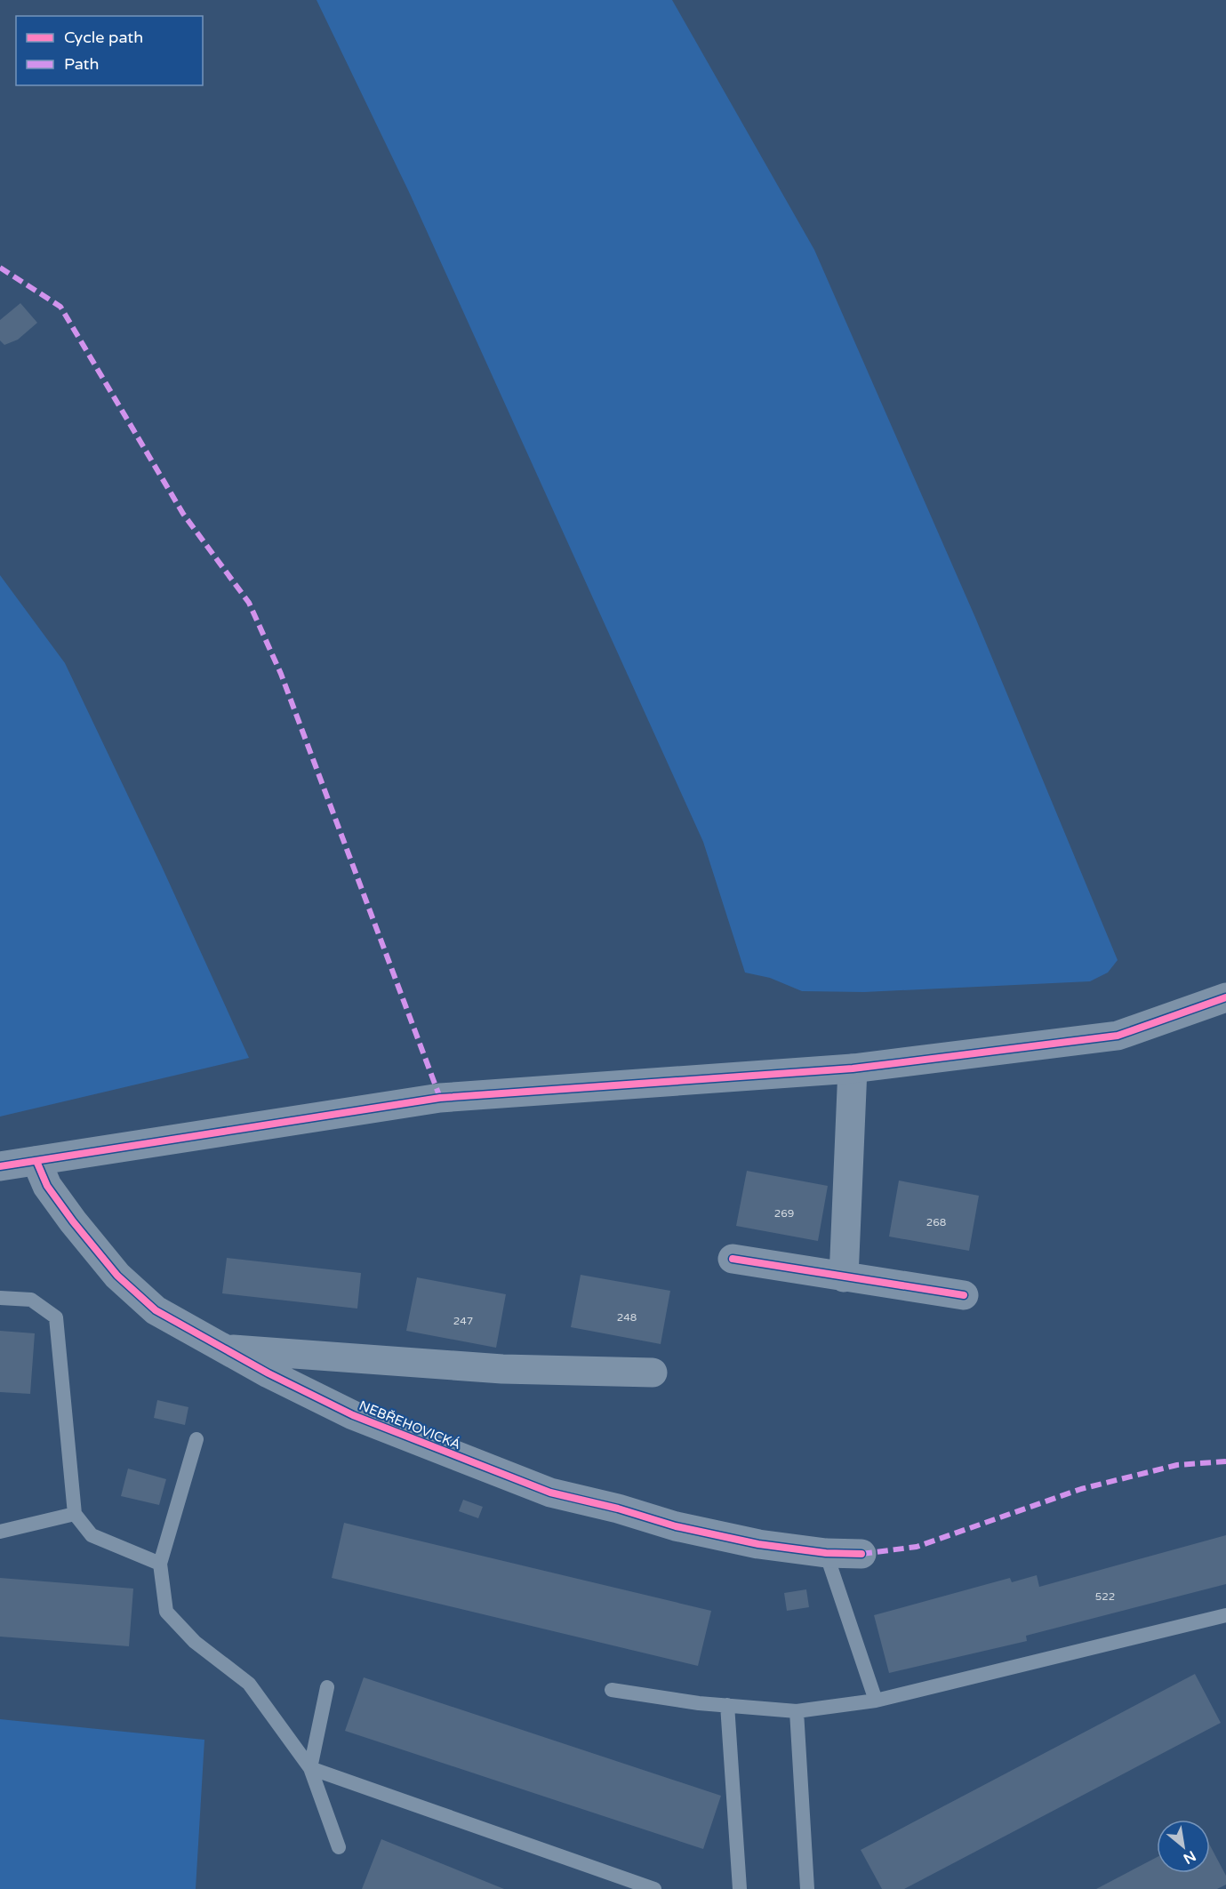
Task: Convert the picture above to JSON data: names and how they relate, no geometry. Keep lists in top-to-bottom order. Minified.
{"streets":{"street":["NEBŘEHOVICKÁ"]},"house_numbers":["269","268","248","247","522"],"legend":["Cycle path","Path"],"north":"bottom right"}
